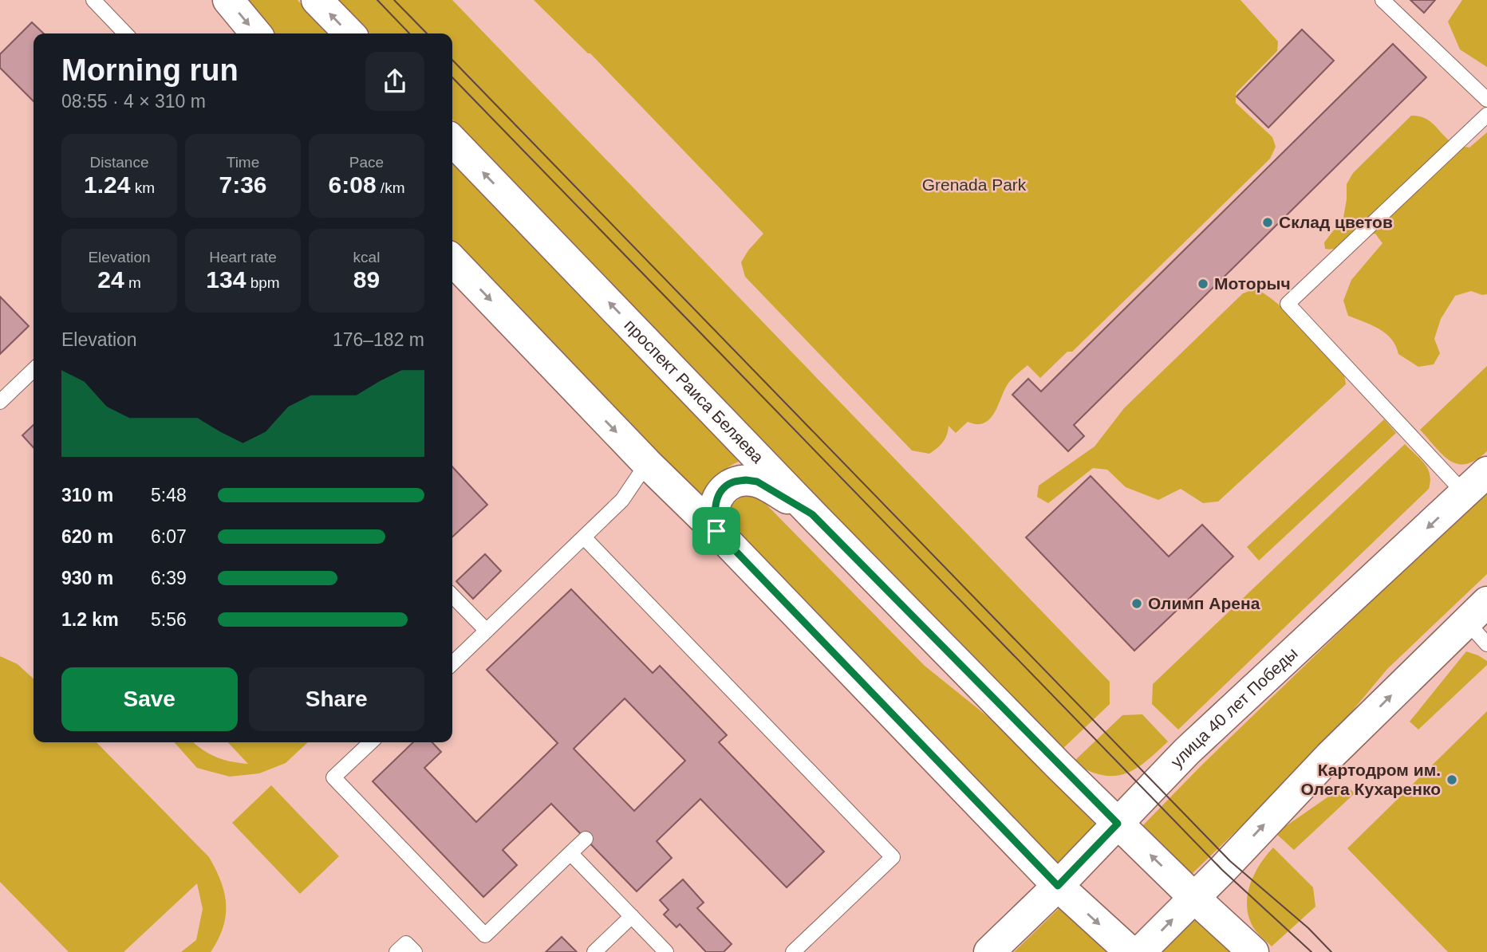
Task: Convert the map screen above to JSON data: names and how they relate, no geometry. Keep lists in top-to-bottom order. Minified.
{"streets":{"street":["проспект Раиса Беляева","улица 40 лет Победы"]},"crossings":[["проспект Раиса Беляева","улица 40 лет Победы"]],"parks":["Grenada Park"],"places":["Склад цветов","Моторыч","Олимп Арена","Картодром им. Олега Кухаренко"],"page":{"heading":["Morning run","08:55 · 4 × 310 m"],"stats":[["Distance","1.24 km"],["Time","7:36"],["Pace","6:08 /km"],["Elevation","24 m"],["Heart rate","134 bpm"],["kcal","89"]],"chart":["Elevation","176–182 m"],"list":[{"name":"310 m","note":"5:48"},{"name":"620 m","note":"6:07"},{"name":"930 m","note":"6:39"},{"name":"1.2 km","note":"5:56"}],"buttons":["Save","Share"]}}
